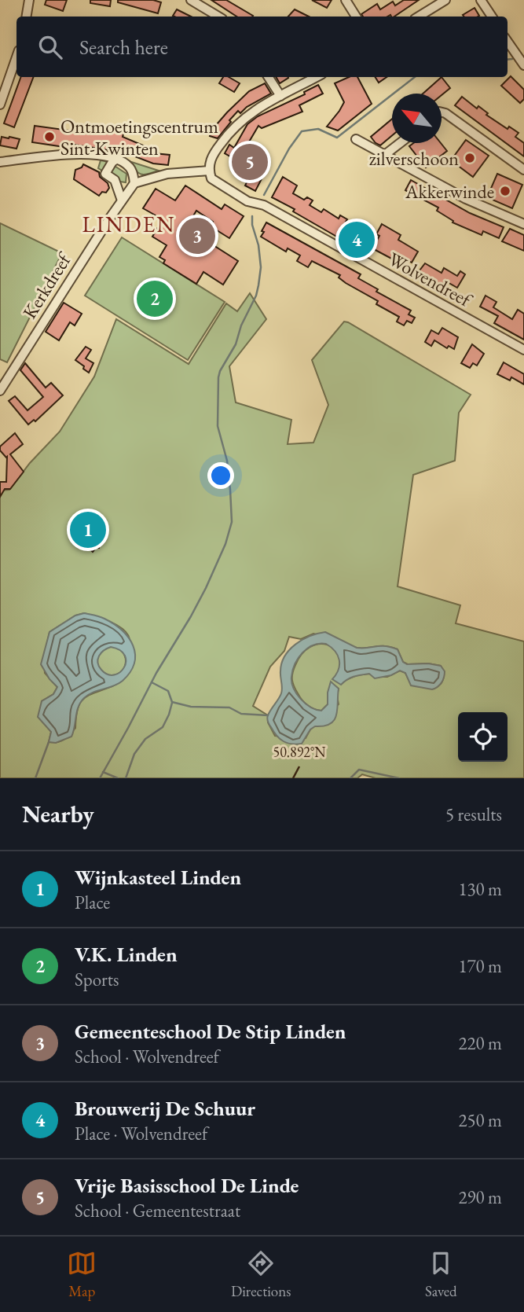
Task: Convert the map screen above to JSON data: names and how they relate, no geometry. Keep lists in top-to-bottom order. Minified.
{"streets":{"street":["Wolvendreef","Kerkdreef"]},"districts":["LINDEN"],"places":["Ontmoetingscentrum Sint-Kwinten","zilverschoon","Akkerwinde"],"north":"top left","page":{"search":"Search here","pins":["5","3","4","2","1"],"heading":["Nearby","5 results"],"list":[{"mark":"1","name":"Wijnkasteel Linden","note":"Place","value":"130 m"},{"mark":"2","name":"V.K. Linden","note":"Sports","value":"170 m"},{"mark":"3","name":"Gemeenteschool De Stip Linden","note":"School · Wolvendreef","value":"220 m"},{"mark":"4","name":"Brouwerij De Schuur","note":"Place · Wolvendreef","value":"250 m"},{"mark":"5","name":"Vrije Basisschool De Linde","note":"School · Gemeentestraat","value":"290 m"}],"nav":["Map","Directions","Saved"]},"coordinates":["50.892°N"]}
